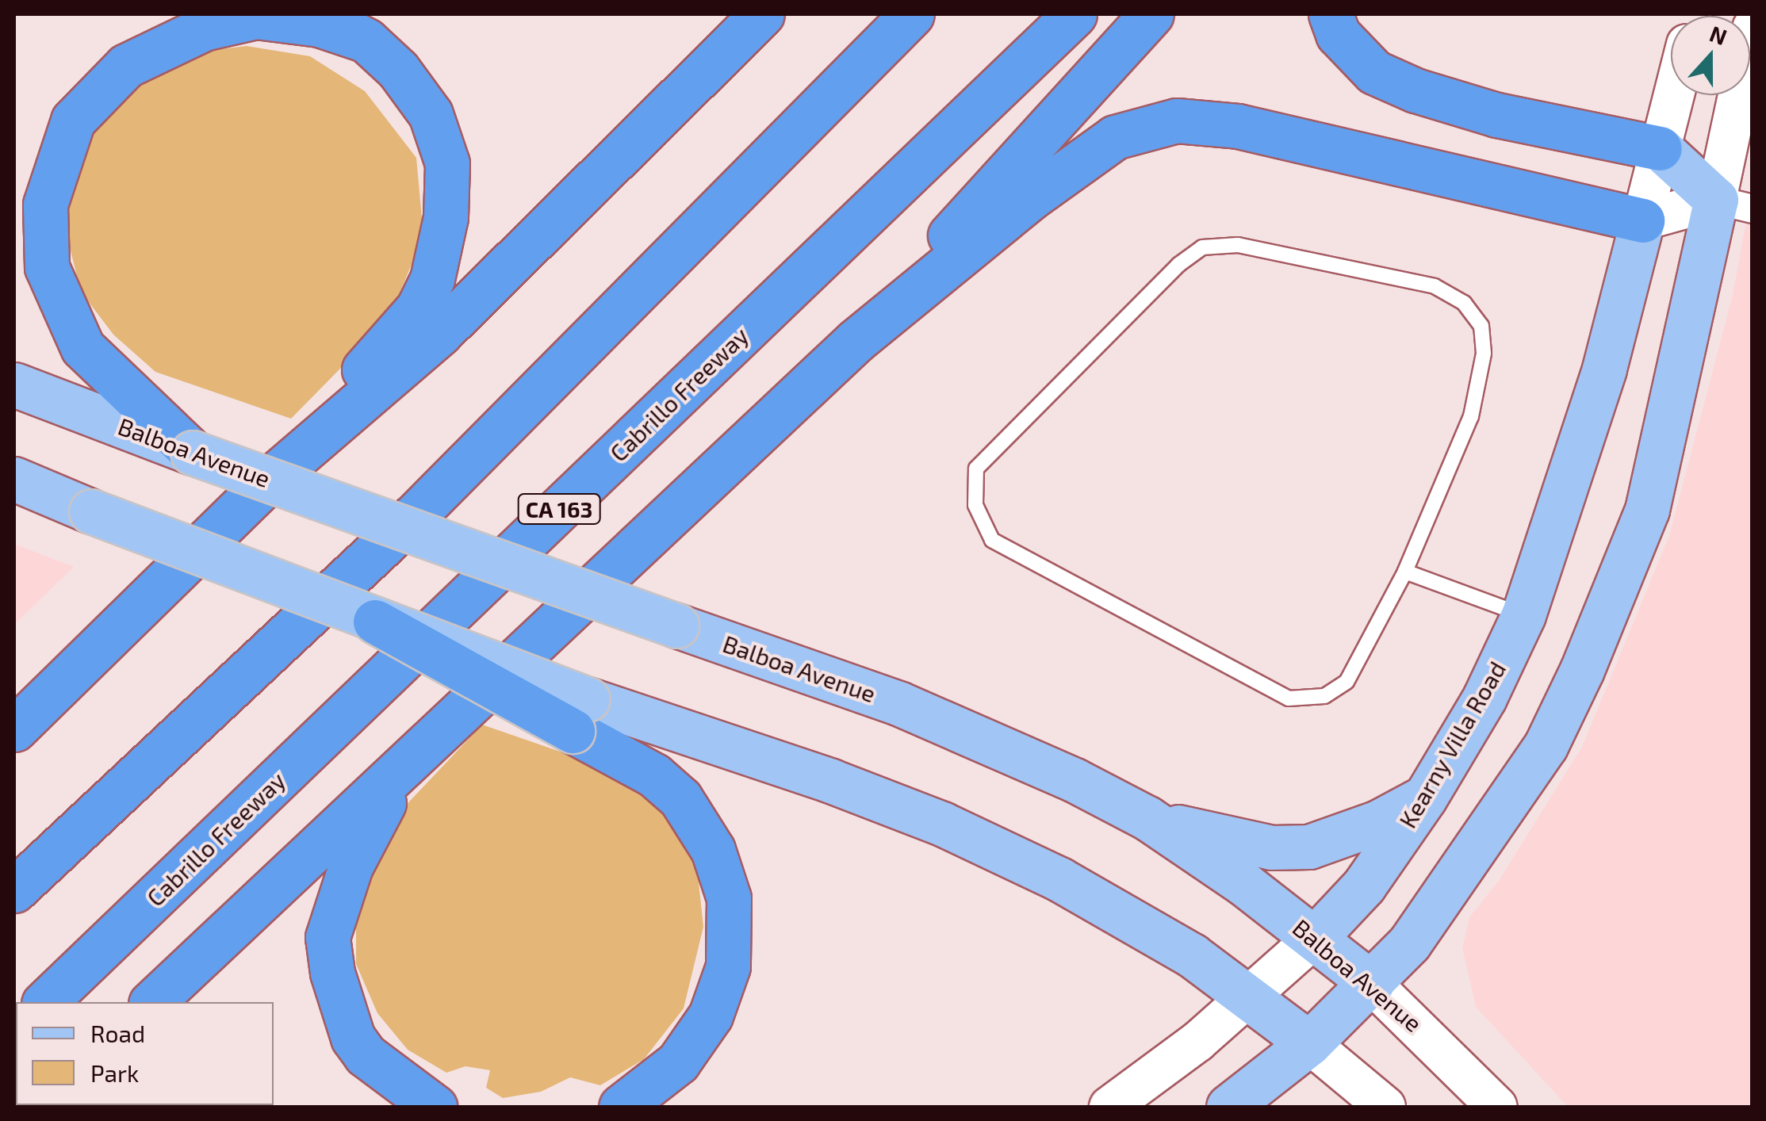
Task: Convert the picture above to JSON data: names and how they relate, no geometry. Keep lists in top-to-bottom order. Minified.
{"streets":{"highway":["Cabrillo Freeway","CA 163"],"main road":["Balboa Avenue","Kearny Villa Road"]},"crossings":[["Balboa Avenue","Kearny Villa Road"]],"legend":["Road","Park"],"north":"top"}
